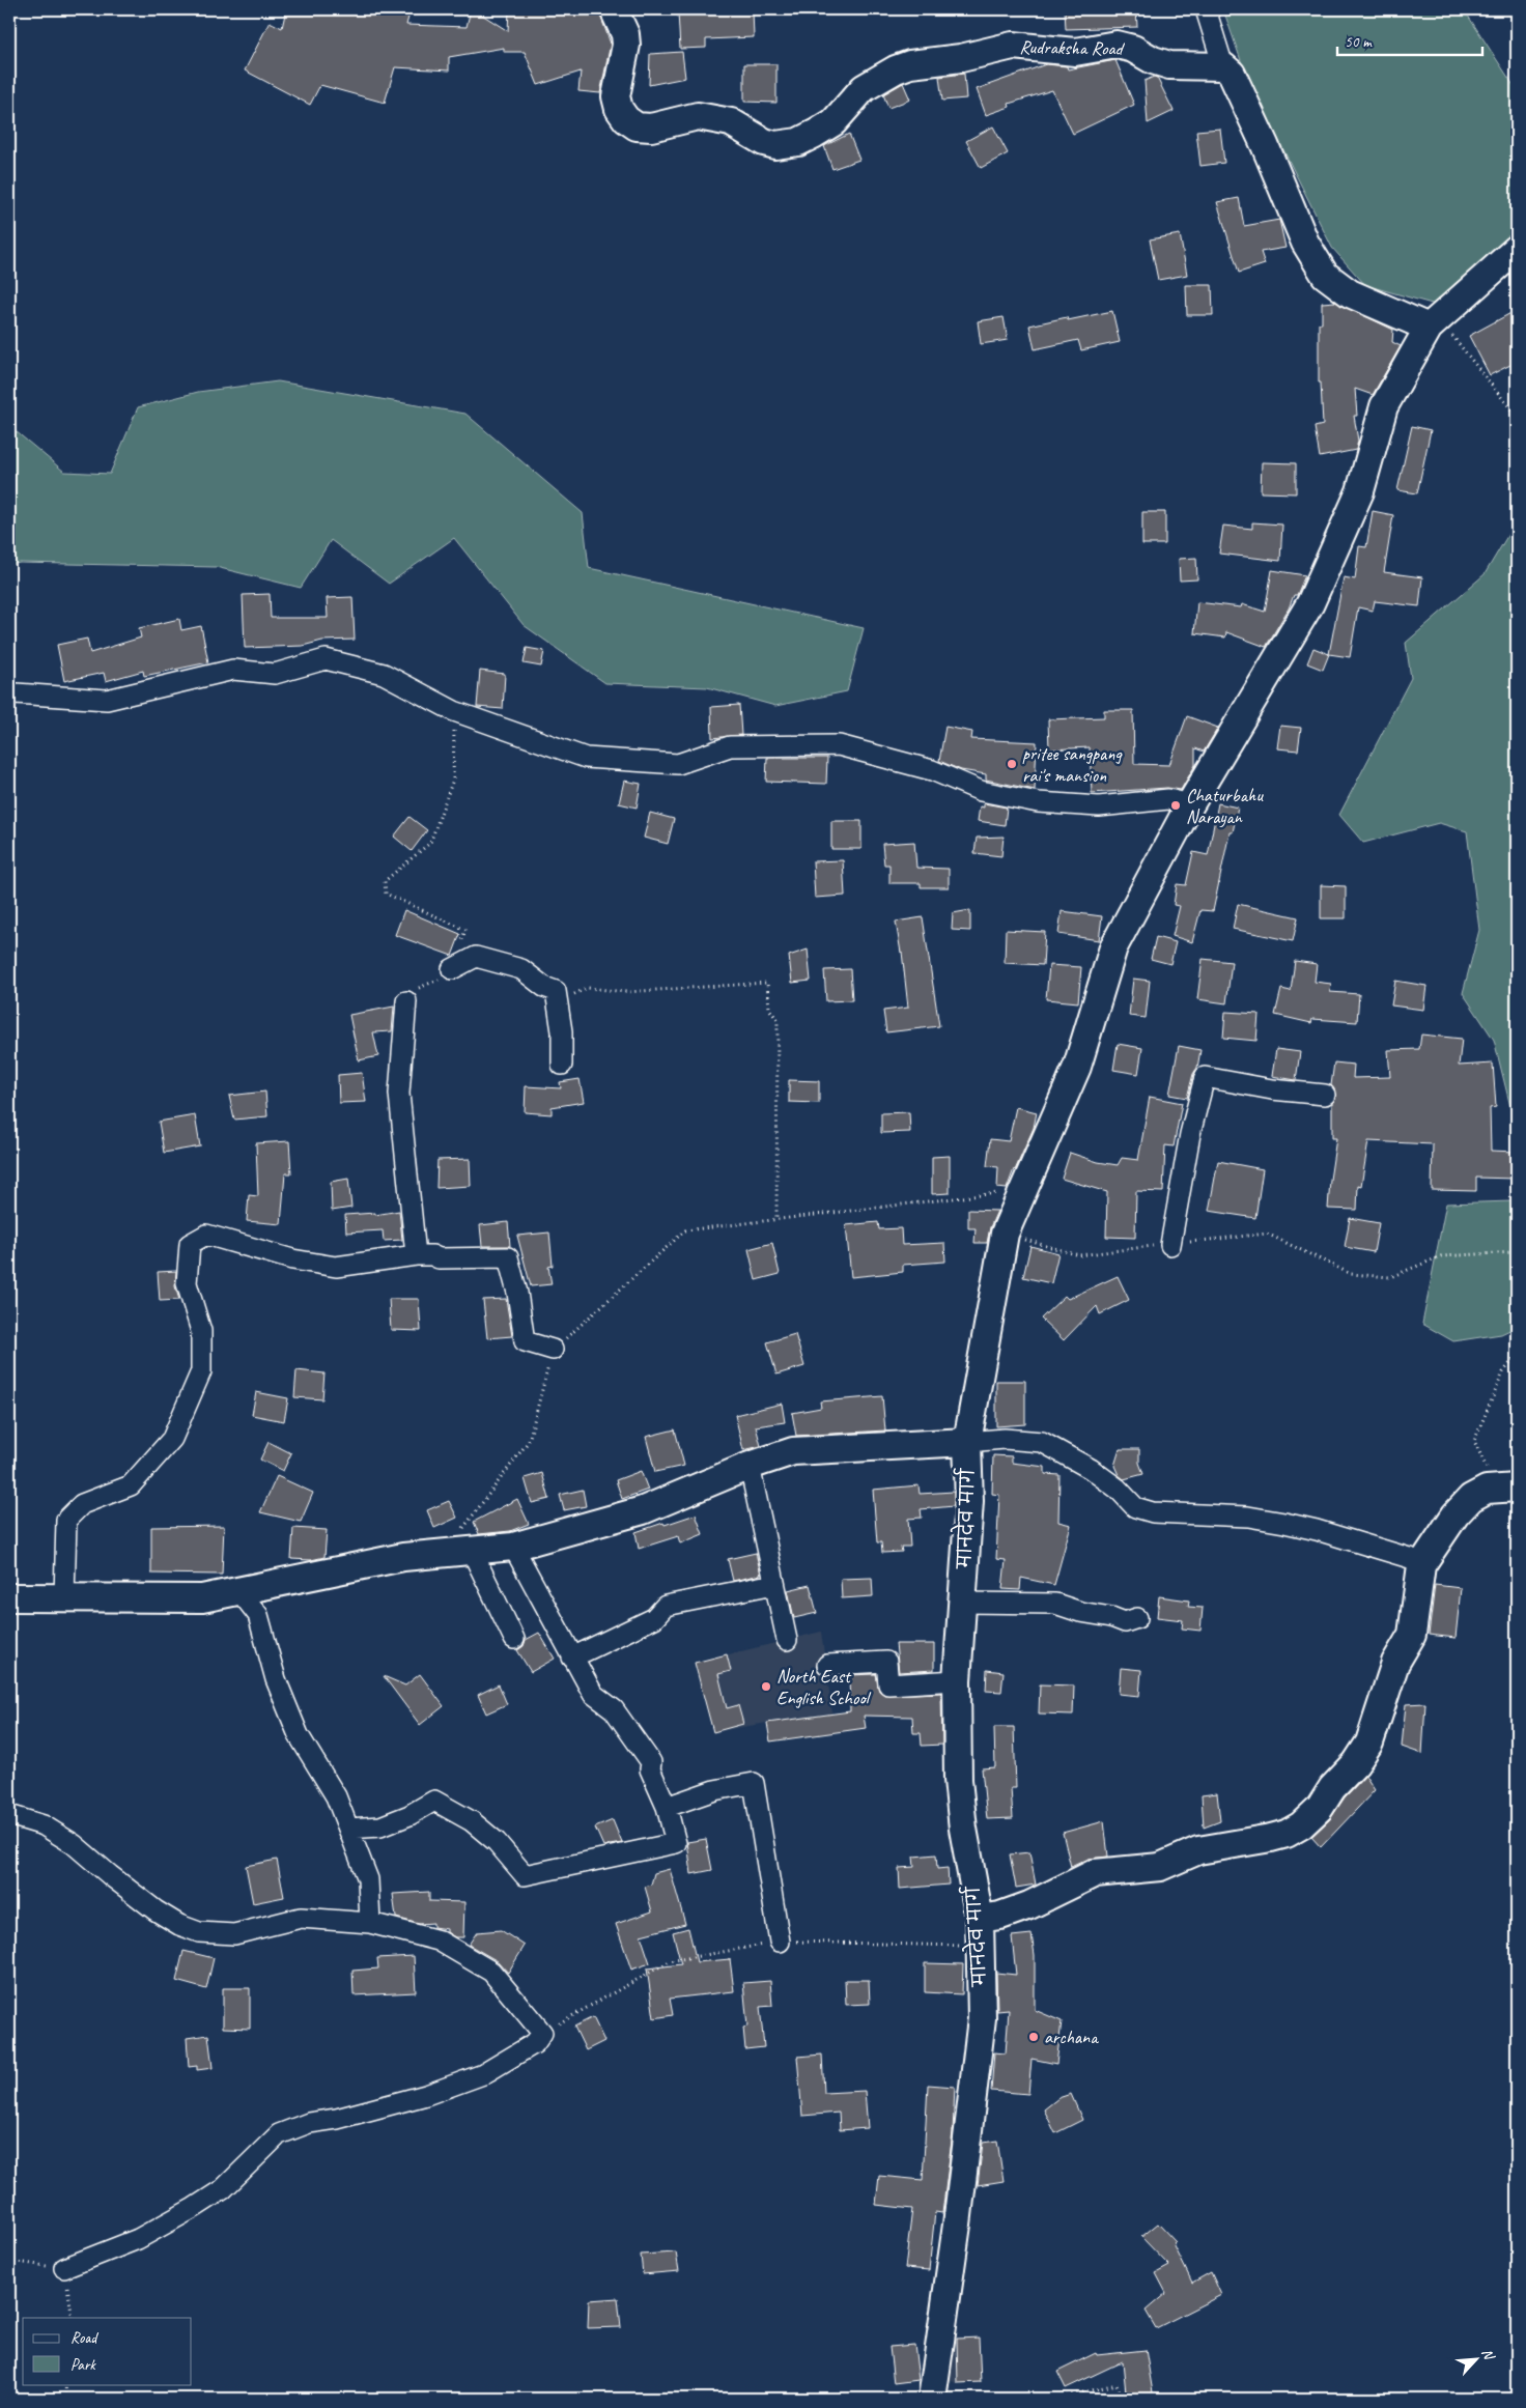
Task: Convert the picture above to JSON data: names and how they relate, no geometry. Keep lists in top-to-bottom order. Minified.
{"streets":{"main road":["Rudraksha Road","मानदेव मार्ग"]},"places":["pritee sangpang rai's mansion","Chaturbahu Narayan","North East English School","archana"],"legend":["Road","Park"],"scale_bar":"50 m","north":"top right"}
